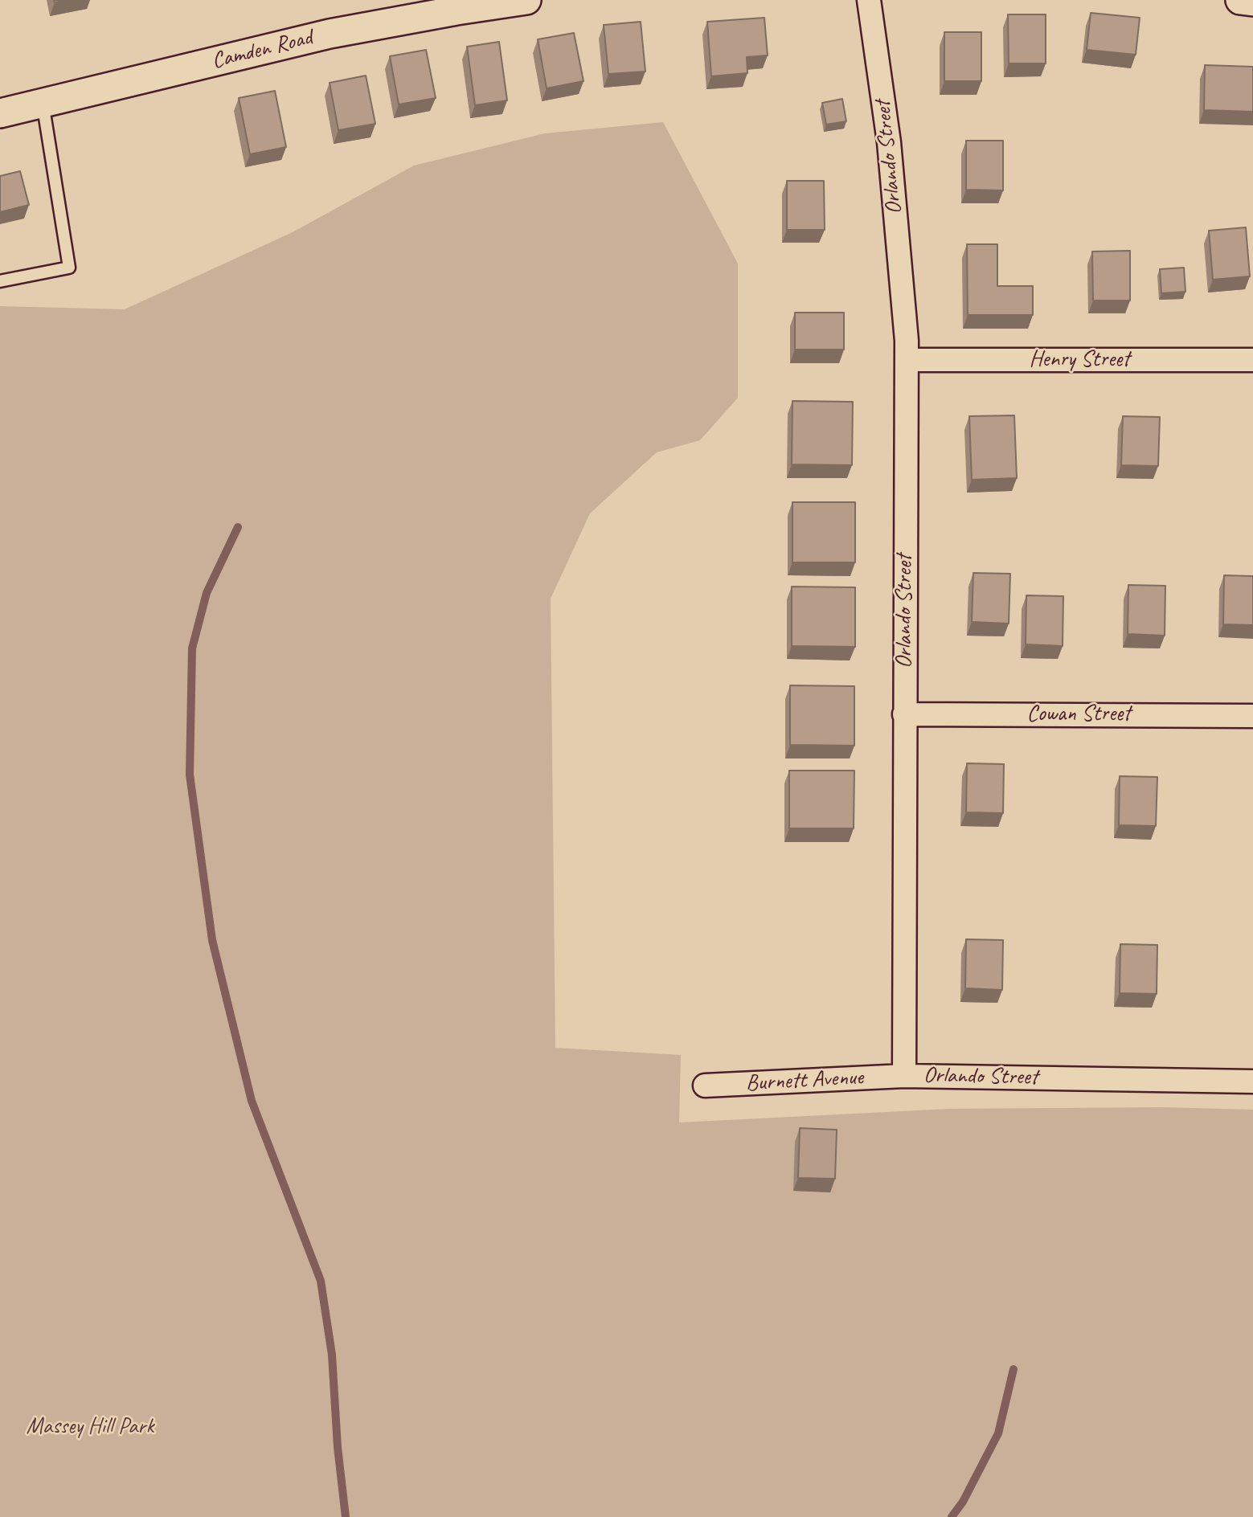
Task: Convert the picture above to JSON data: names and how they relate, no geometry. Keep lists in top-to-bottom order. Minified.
{"streets":{"street":["Camden Road","Orlando Street","Henry Street","Cowan Street","Burnett Avenue"]},"crossings":[["Orlando Street","Henry Street"],["Orlando Street","Cowan Street"],["Orlando Street","Burnett Avenue"]],"parks":["Massey Hill Park"]}
